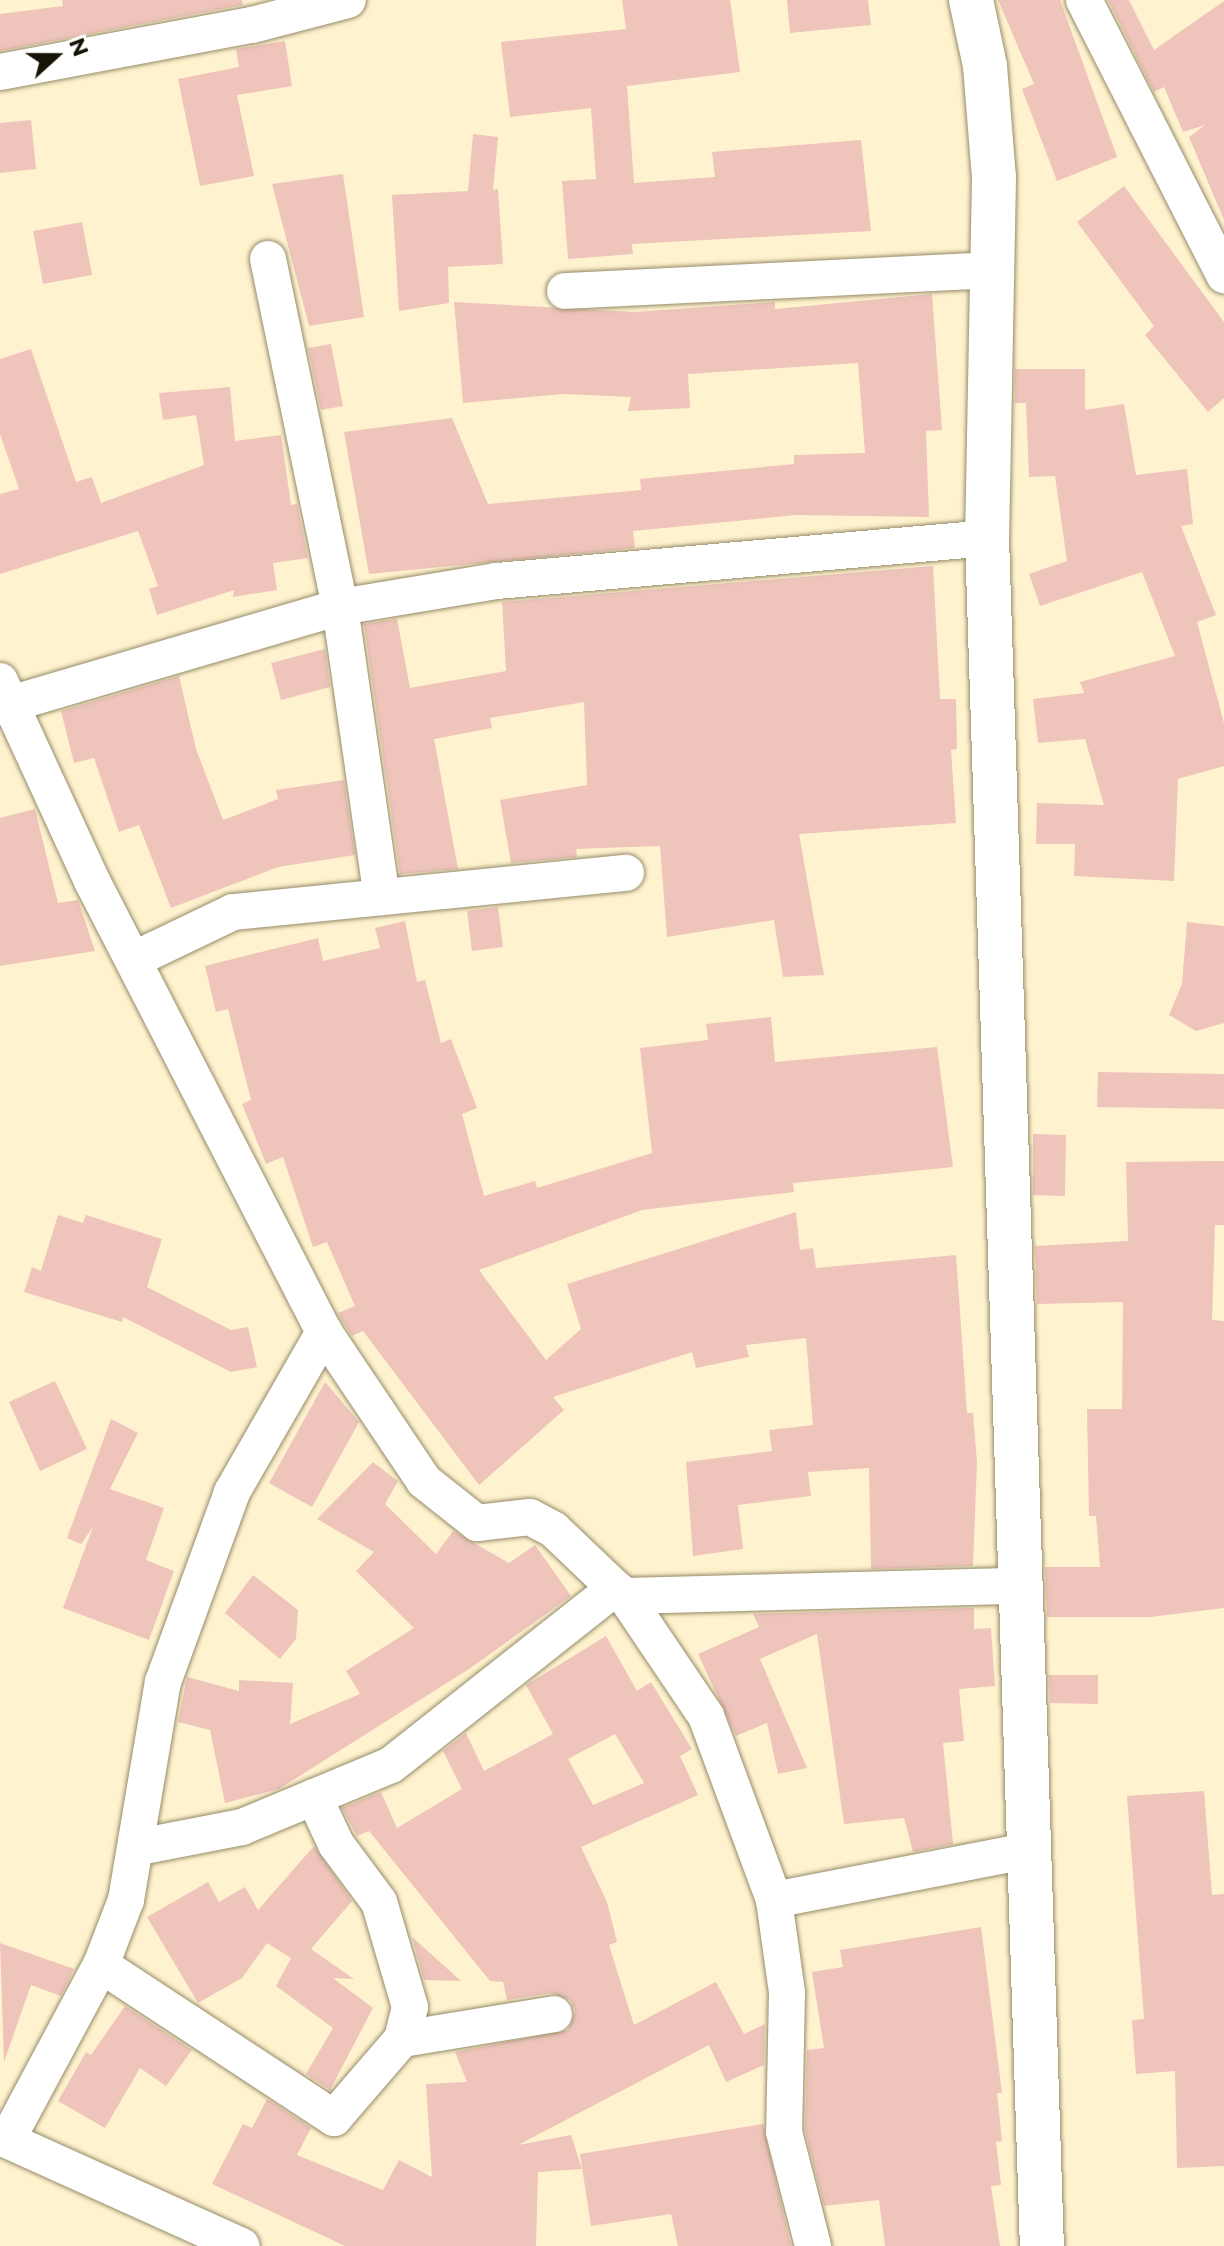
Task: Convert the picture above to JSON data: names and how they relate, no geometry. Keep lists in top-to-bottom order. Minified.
{"north":"right"}
